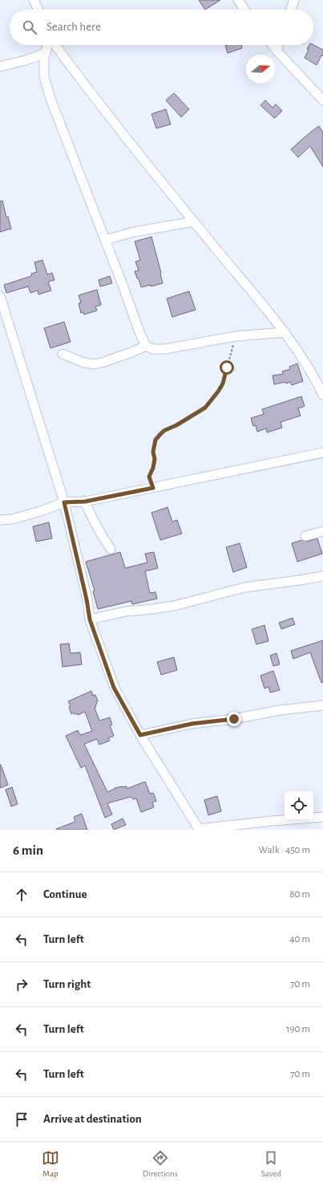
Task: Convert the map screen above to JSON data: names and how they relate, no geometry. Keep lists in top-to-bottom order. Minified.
{"north":"right","page":{"search":"Search here","heading":["6 min","Walk · 450 m"],"list":[["Continue","80 m"],["Turn left","40 m"],["Turn right","70 m"],["Turn left","190 m"],["Turn left","70 m"],"Arrive at destination"],"nav":["Map","Directions","Saved"]}}
